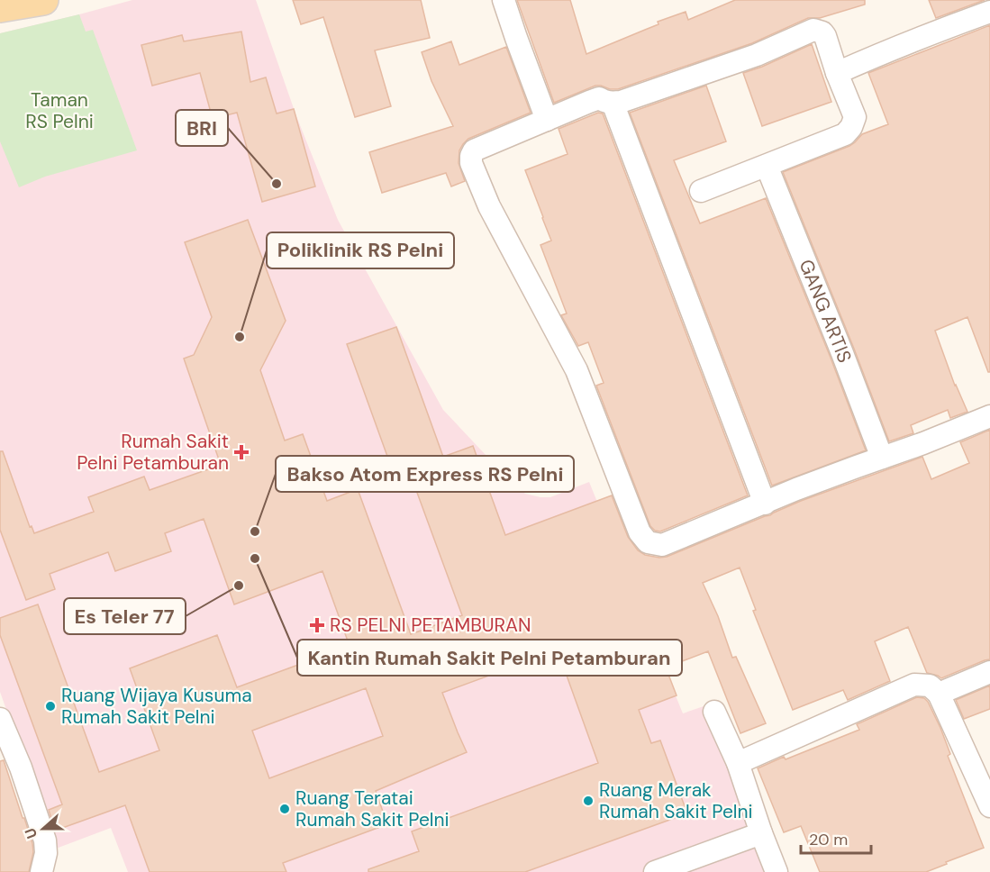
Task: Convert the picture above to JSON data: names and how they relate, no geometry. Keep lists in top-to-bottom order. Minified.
{"streets":{"street":["GANG ARTIS"]},"parks":["Taman RS Pelni"],"places":{"other":["BRI","Poliklinik RS Pelni","Bakso Atom Express RS Pelni","Kantin Rumah Sakit Pelni Petamburan","Es Teler 77","Ruang Wijaya Kusuma Rumah Sakit Pelni","Ruang Merak Rumah Sakit Pelni","Ruang Teratai Rumah Sakit Pelni"],"health":["Rumah Sakit Pelni Petamburan","RS PELNI PETAMBURAN"]},"scale_bar":"20 m","north":"left"}
